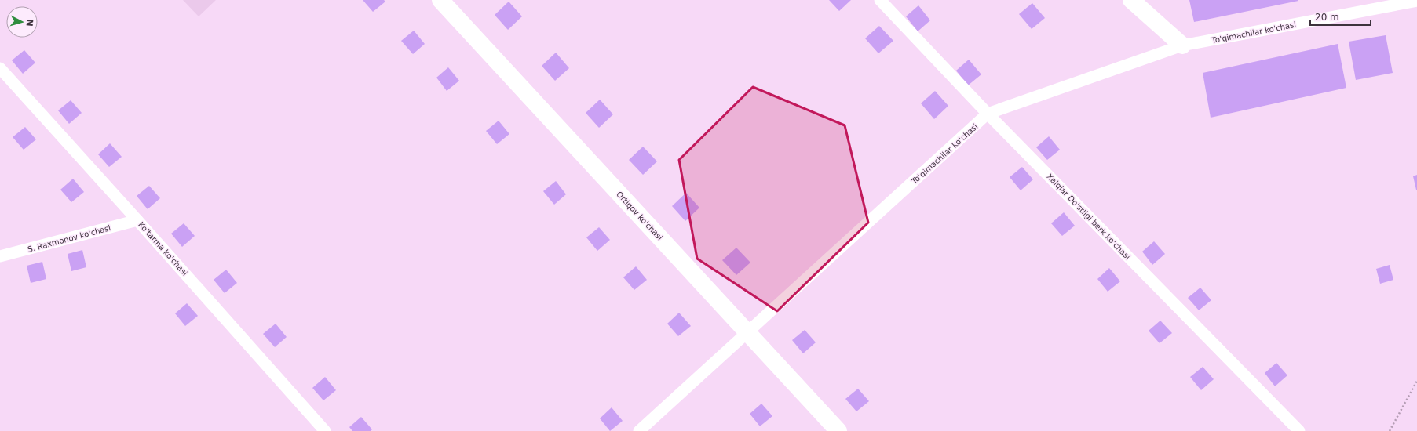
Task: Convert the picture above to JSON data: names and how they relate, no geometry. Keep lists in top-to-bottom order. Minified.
{"streets":{"street":["Ortiqov ko'chasi"],"lane":["To'qimachilar ko'chasi","Xalqlar Do'stligi berk ko'chasi","S. Raxmonov ko'chasi","Ko'tarma ko'chasi"]},"crossings":[["To'qimachilar ko'chasi","Ortiqov ko'chasi"],["To'qimachilar ko'chasi","Xalqlar Do'stligi berk ko'chasi"],["S. Raxmonov ko'chasi","Ko'tarma ko'chasi"]],"scale_bar":"20 m","north":"right"}
